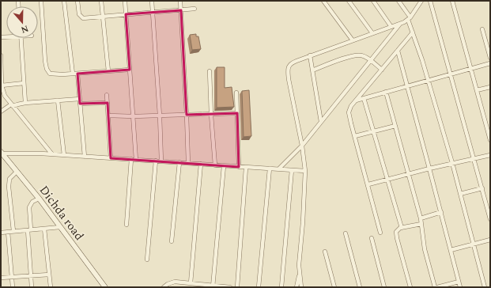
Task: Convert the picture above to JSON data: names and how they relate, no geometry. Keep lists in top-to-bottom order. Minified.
{"streets":{"main road":["Dichda road"]},"north":"bottom"}
